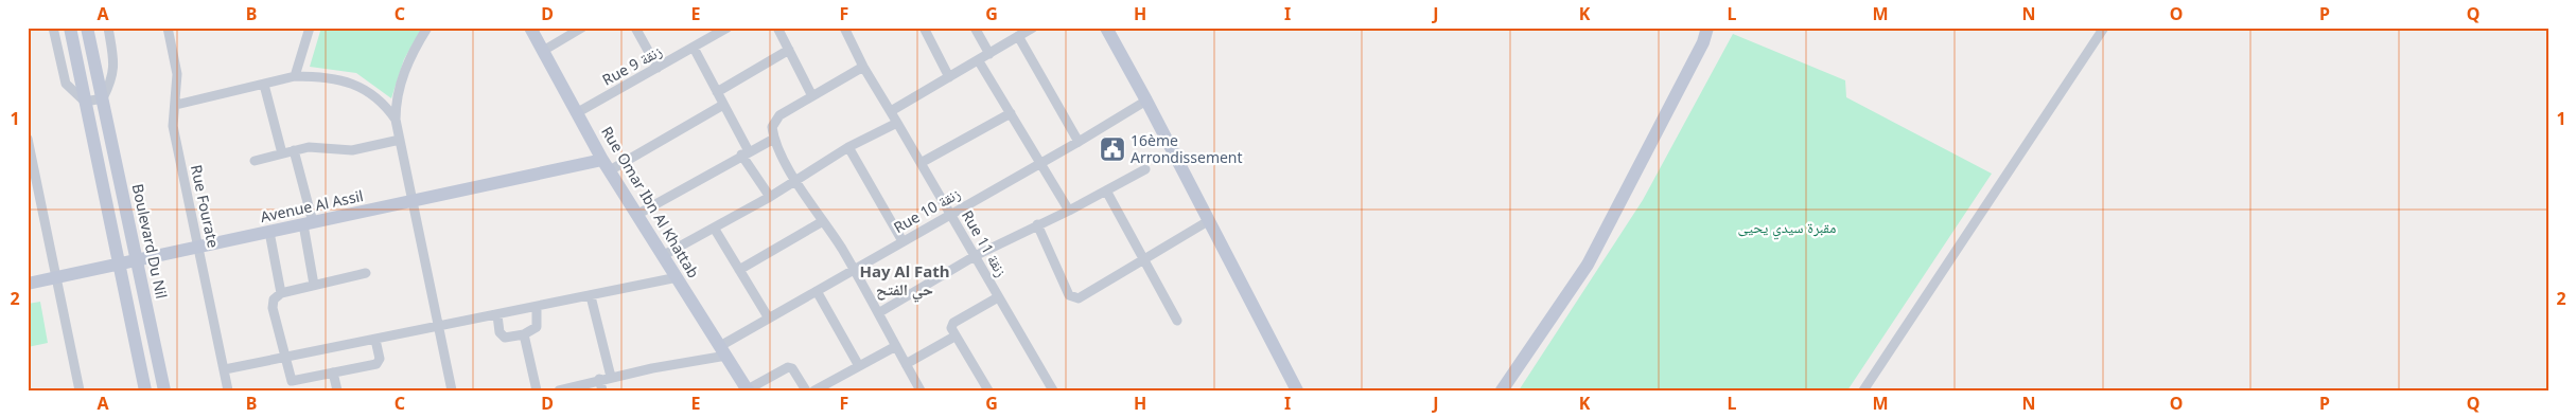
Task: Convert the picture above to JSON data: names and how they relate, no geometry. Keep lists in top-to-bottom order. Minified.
{"streets":{"street":["Rue 9 زنقة","Rue Omar Ibn Al Khattab","Rue Fourate","Avenue Al Assil","Rue 10 زنقة","Boulevard Du Nil","Rue 11 زنقة"]},"crossings":[["Rue 9 زنقة","Rue Omar Ibn Al Khattab"],["Rue Omar Ibn Al Khattab","Avenue Al Assil"],["Rue Omar Ibn Al Khattab","Rue 10 زنقة"],["Rue Fourate","Avenue Al Assil"],["Avenue Al Assil","Boulevard Du Nil"],["Rue 10 زنقة","Rue 11 زنقة"]],"districts":["Hay Al Fath حي الفتح"],"parks":["مقبرة سيدي يحيى"],"places":{"public building":["16ème Arrondissement"]},"grid":{"columns":["A","B","C","D","E","F","G","H","I","J","K","L","M","N","O","P","Q"],"rows":["1","2"]}}
